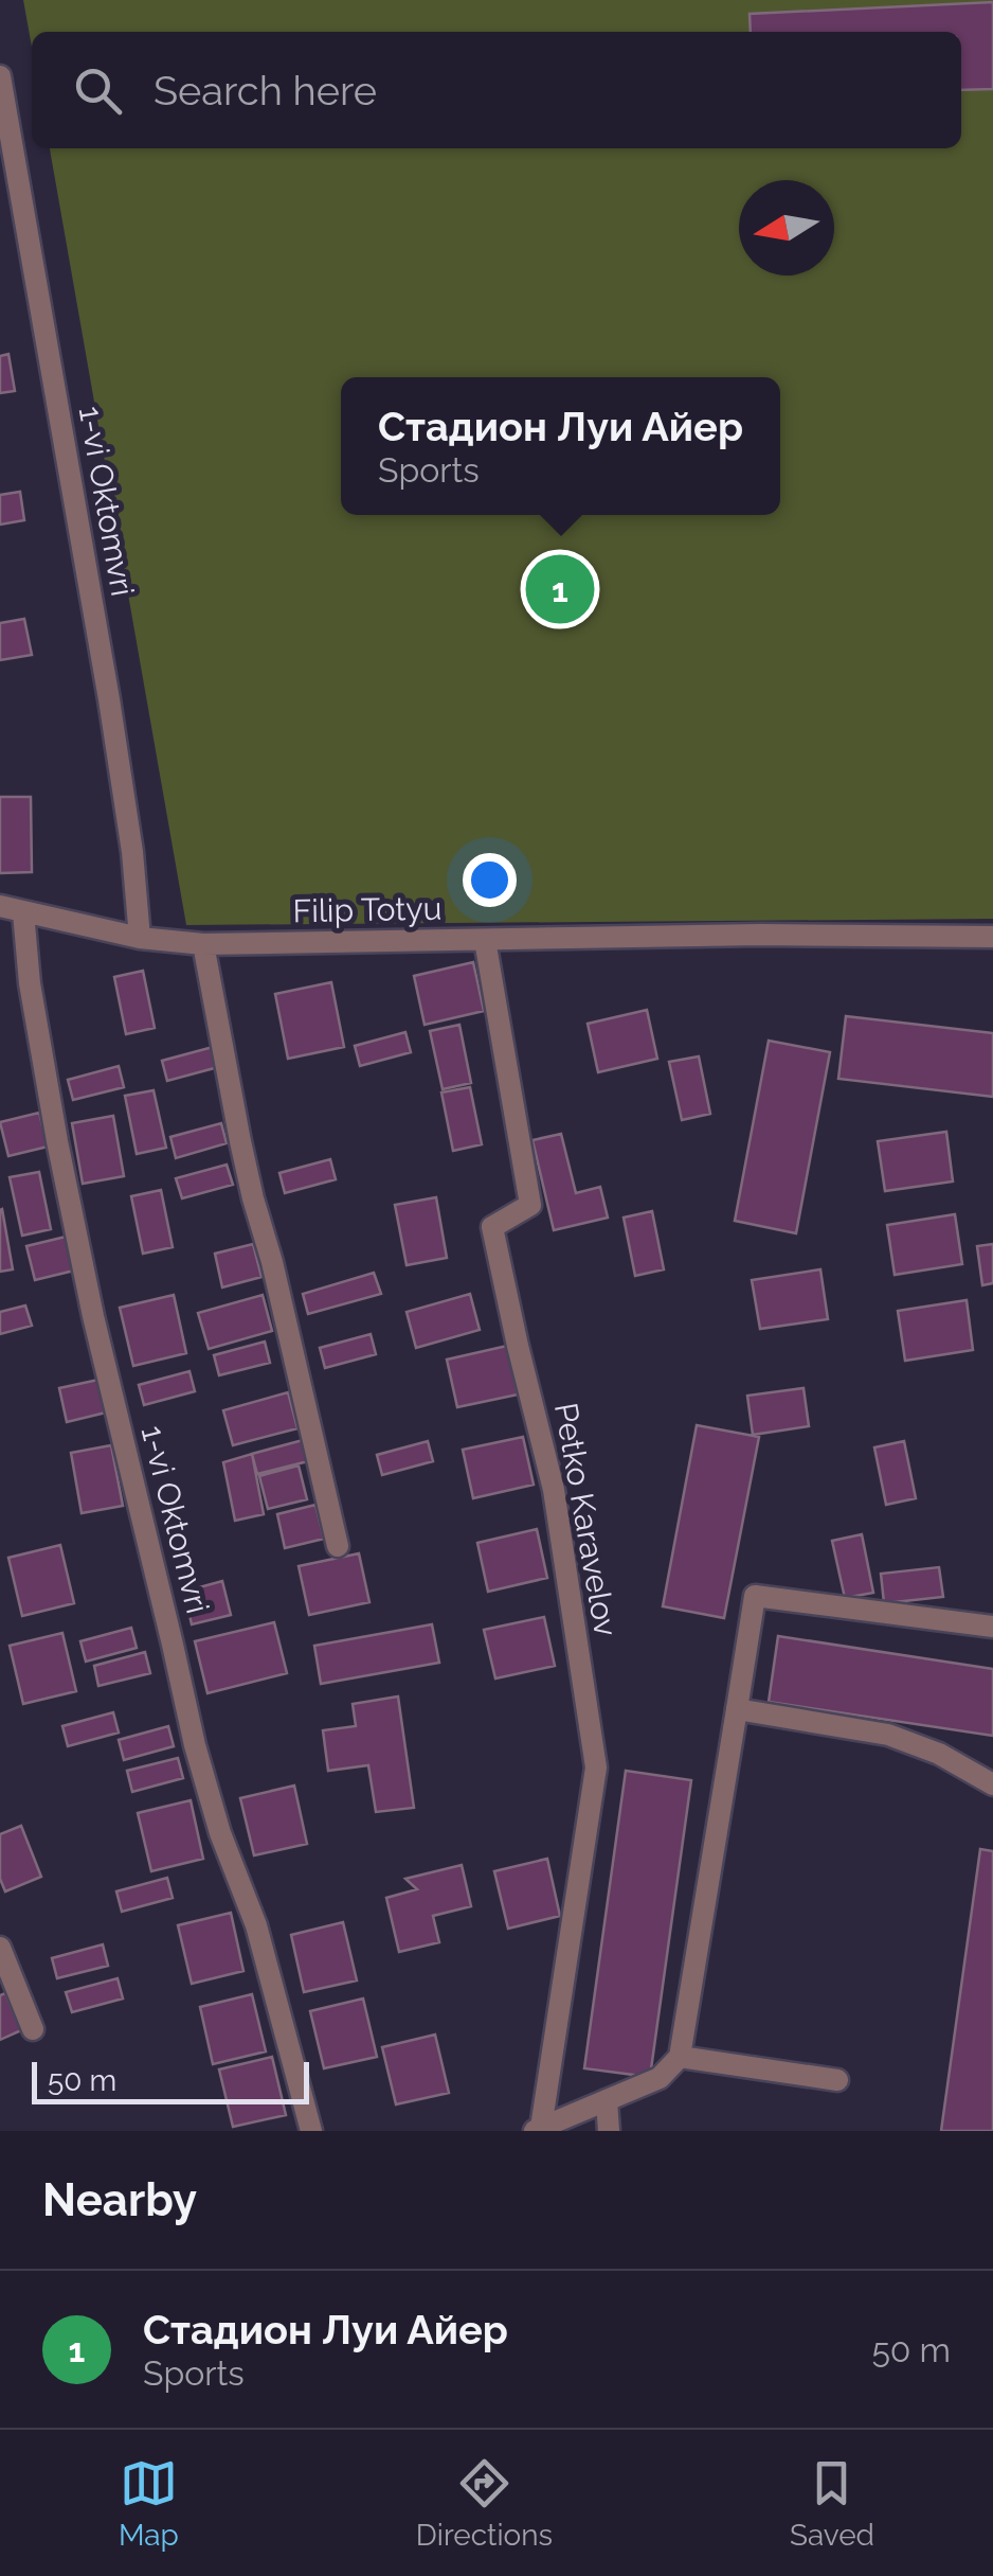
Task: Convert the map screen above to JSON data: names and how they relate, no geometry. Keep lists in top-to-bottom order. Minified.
{"streets":{"street":["1-vi Oktomvri","Filip Totyu","Petko Karavelov"]},"crossings":[["1-vi Oktomvri","Filip Totyu"],["Filip Totyu","Petko Karavelov"]],"scale_bar":"50 m","north":"left","page":{"search":"Search here","popup":["Стадион Луи Айер","Sports"],"pins":"1","scale":"50 m","heading":"Nearby","list":[{"mark":"1","name":"Стадион Луи Айер","note":"Sports","value":"50 m"}],"nav":["Map","Directions","Saved"]}}
